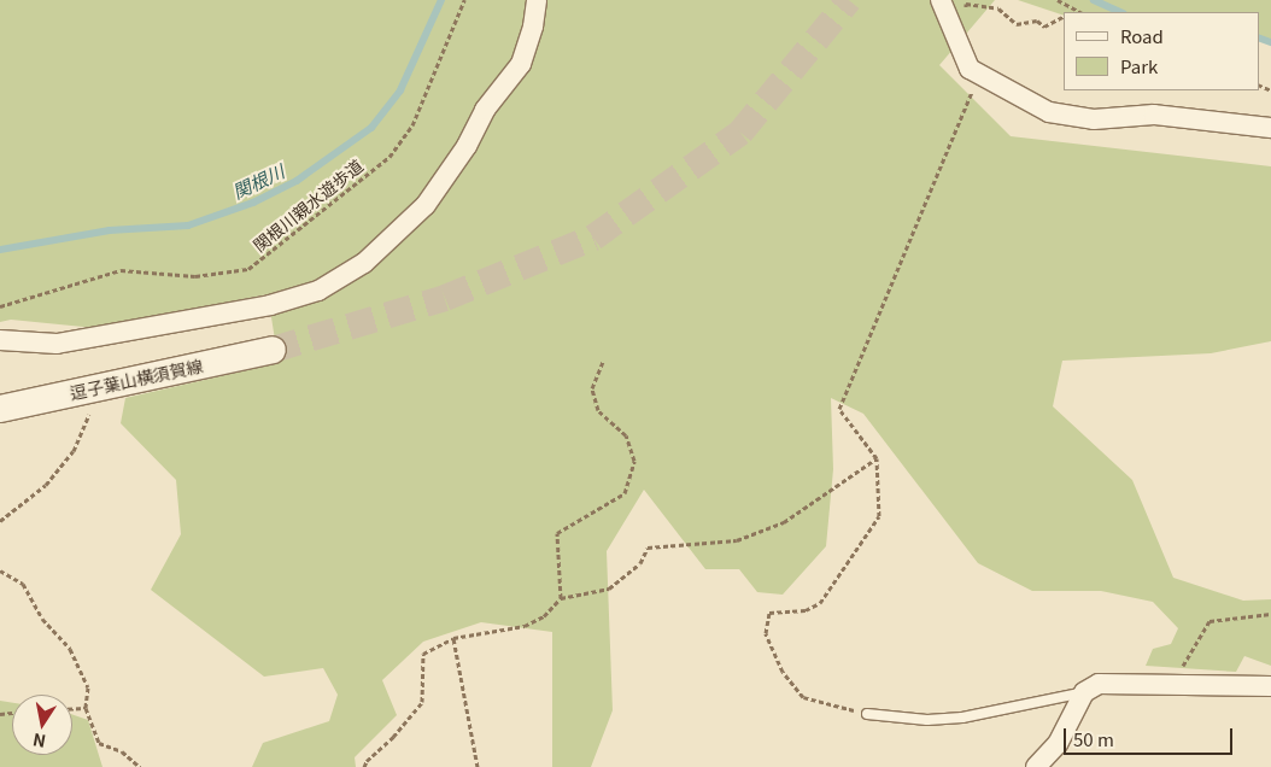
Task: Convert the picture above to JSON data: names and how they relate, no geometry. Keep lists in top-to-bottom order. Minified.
{"streets":{"main road":["逗子葉山横須賀線"],"path":["関根川親水遊歩道"]},"water":["関根川"],"legend":["Road","Park"],"scale_bar":"50 m","north":"bottom"}
